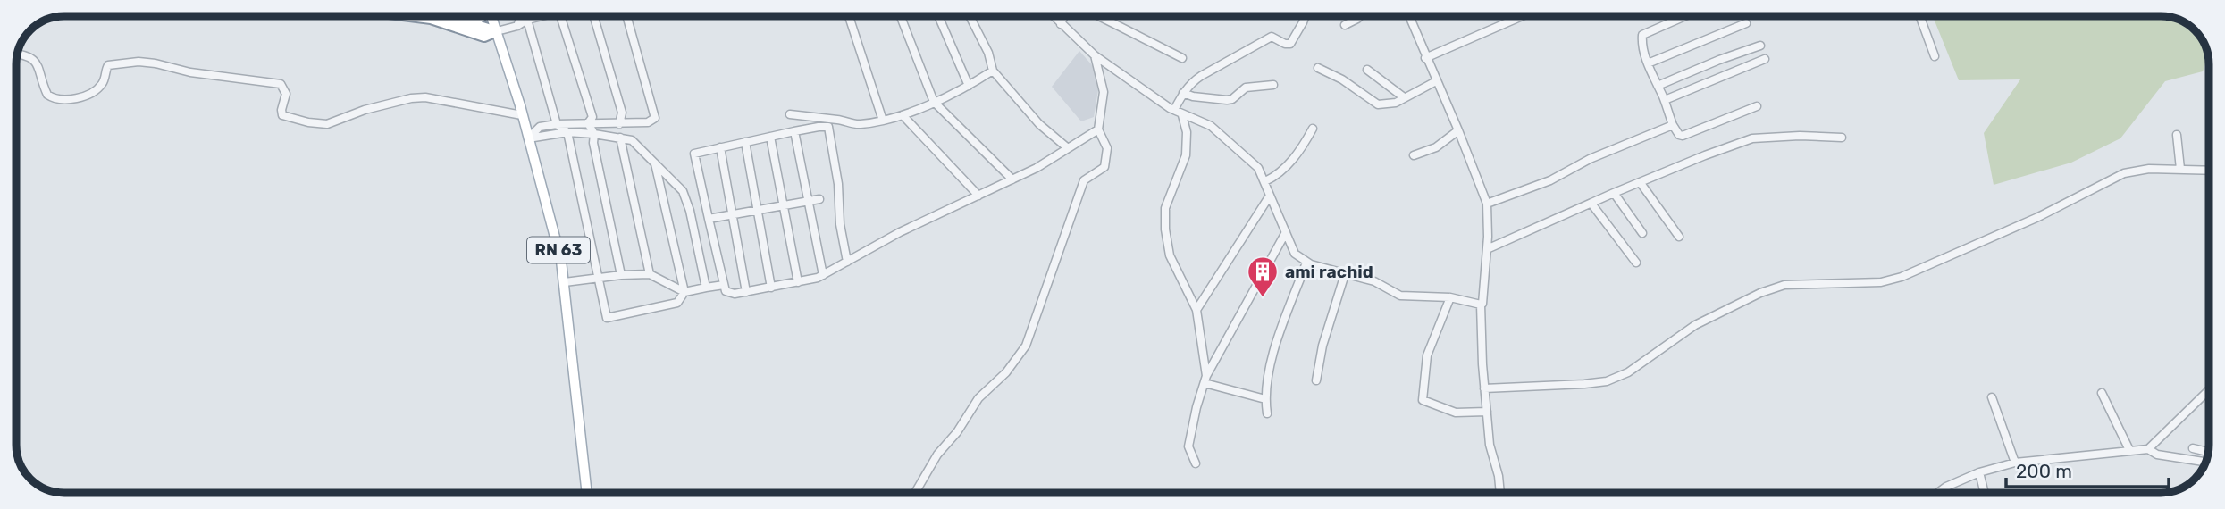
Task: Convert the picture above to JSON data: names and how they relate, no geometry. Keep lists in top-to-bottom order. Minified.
{"streets":{"main road":["RN 63"]},"places":{"building":["ami rachid"]},"scale_bar":"200 m"}
